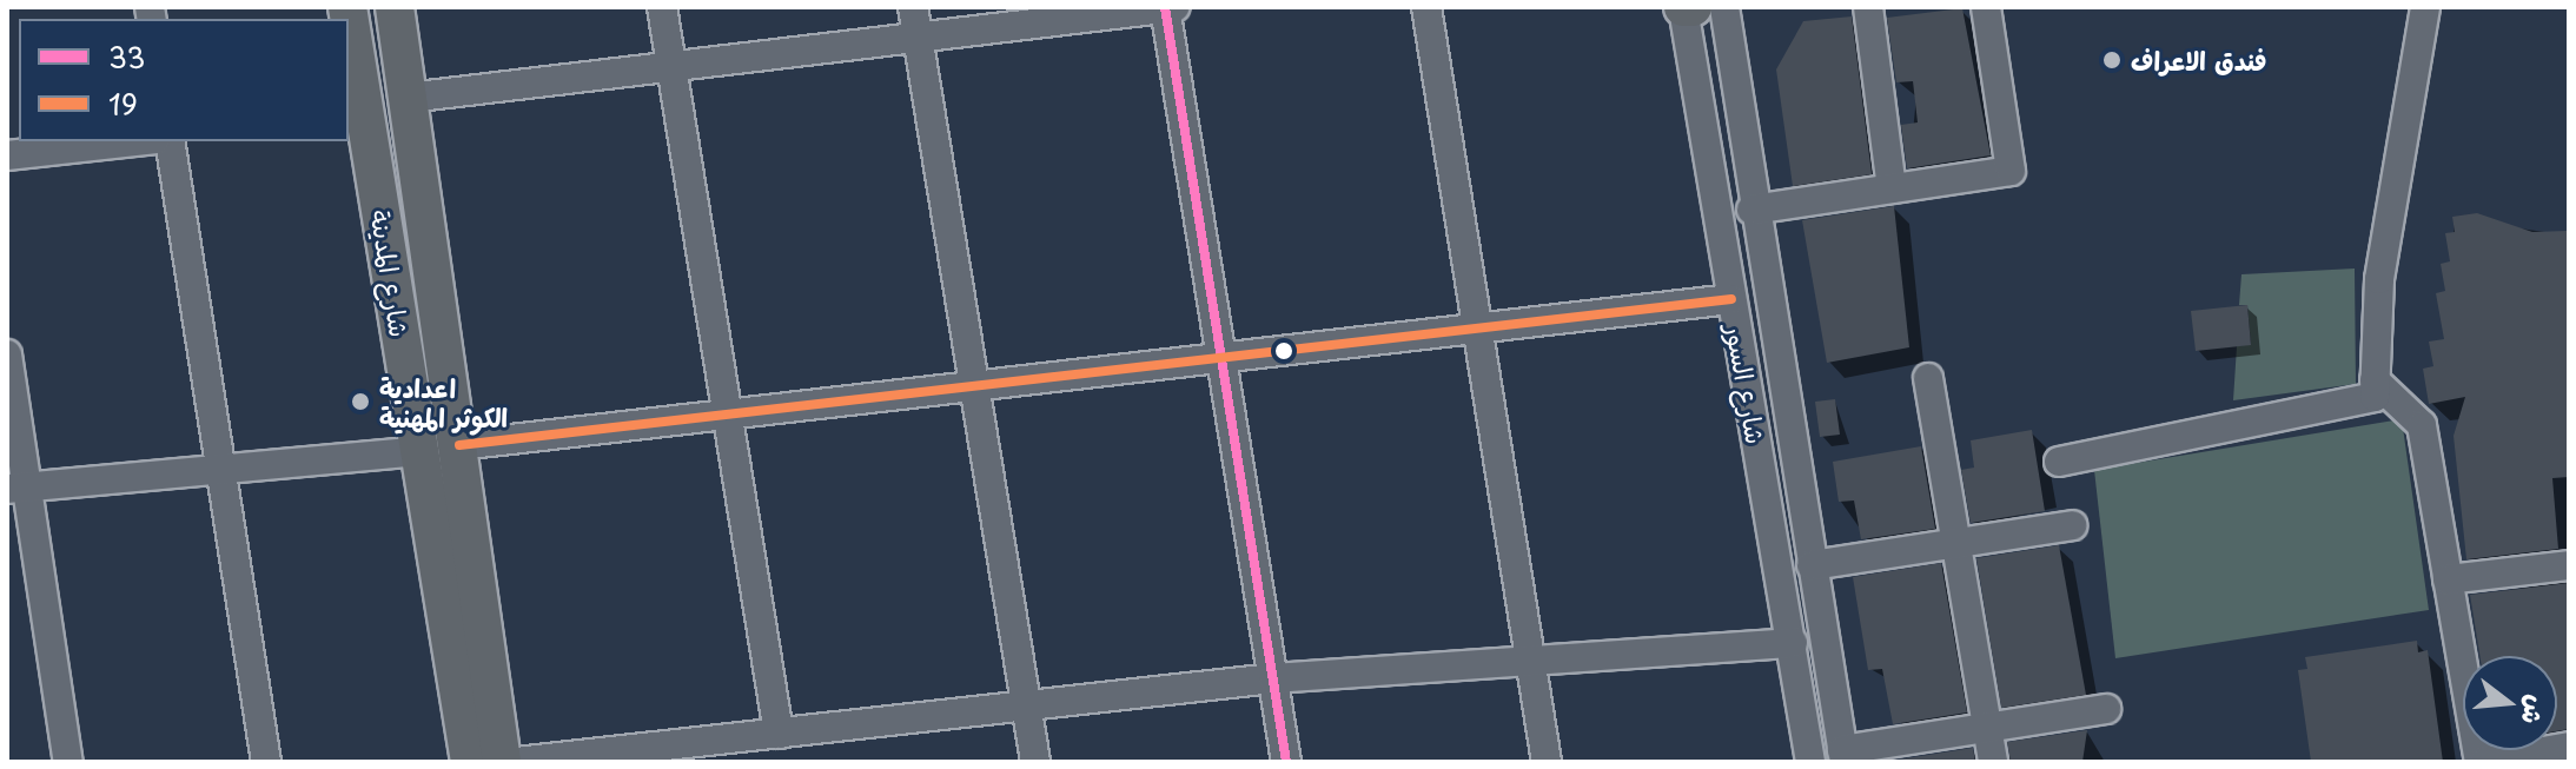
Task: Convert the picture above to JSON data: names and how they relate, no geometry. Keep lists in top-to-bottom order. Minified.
{"streets":{"main road":["شارع المدينة"],"street":["شارع السور"]},"places":["فندق الاعراف","اعدادية الكوثر المهنية"],"lines":["transit line 33","transit line 19"],"legend":["33","19"],"north":"right"}
